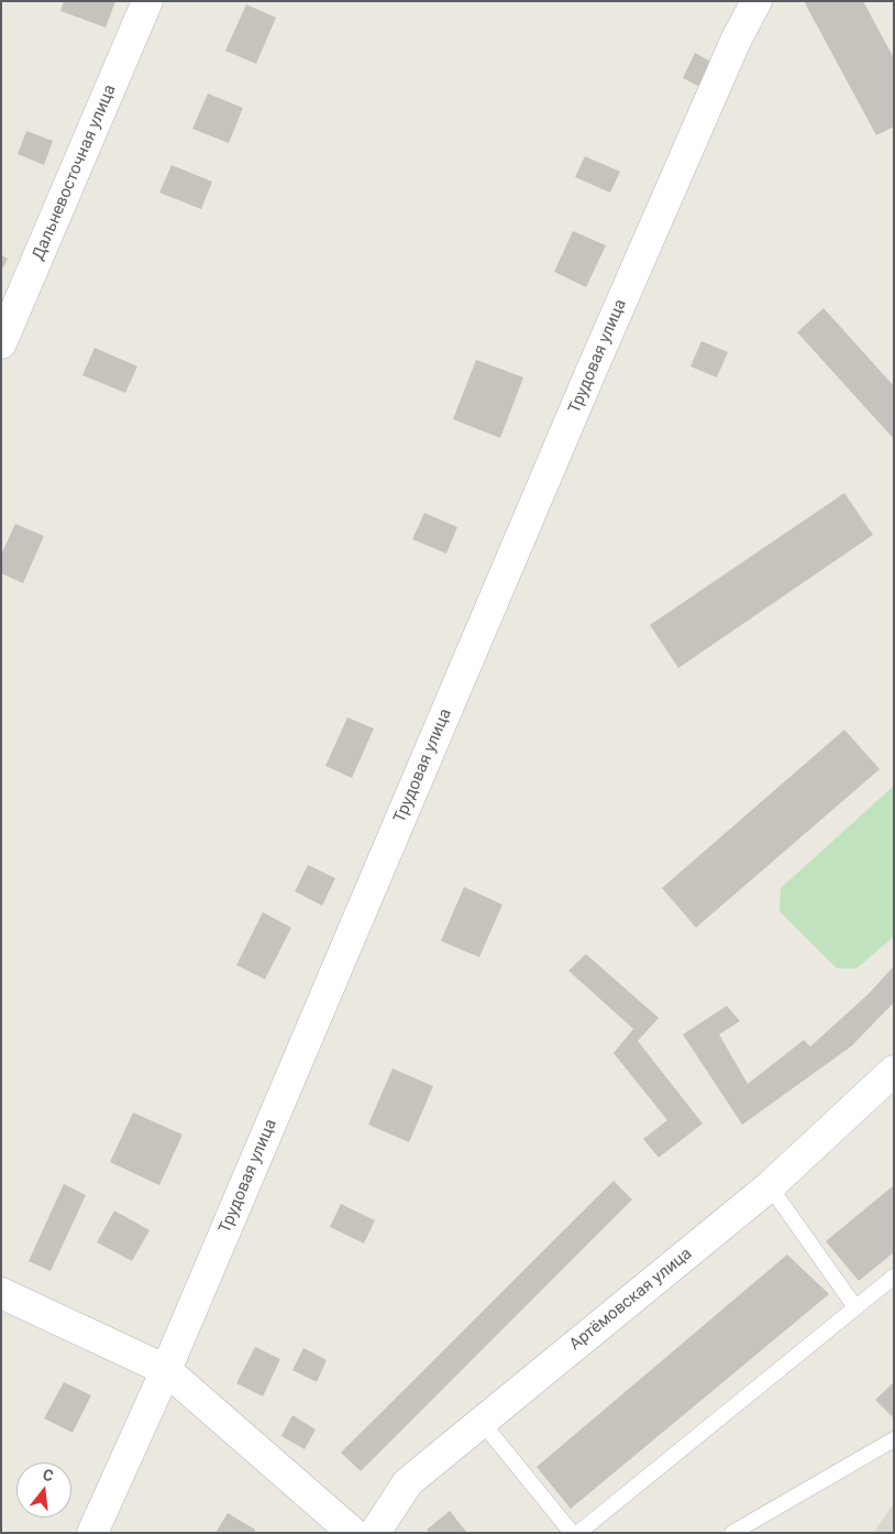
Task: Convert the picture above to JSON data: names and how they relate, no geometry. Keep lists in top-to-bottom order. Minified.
{"streets":{"street":["Дальневосточная улица","Трудовая улица","Артёмовская улица"]},"north":"top"}
